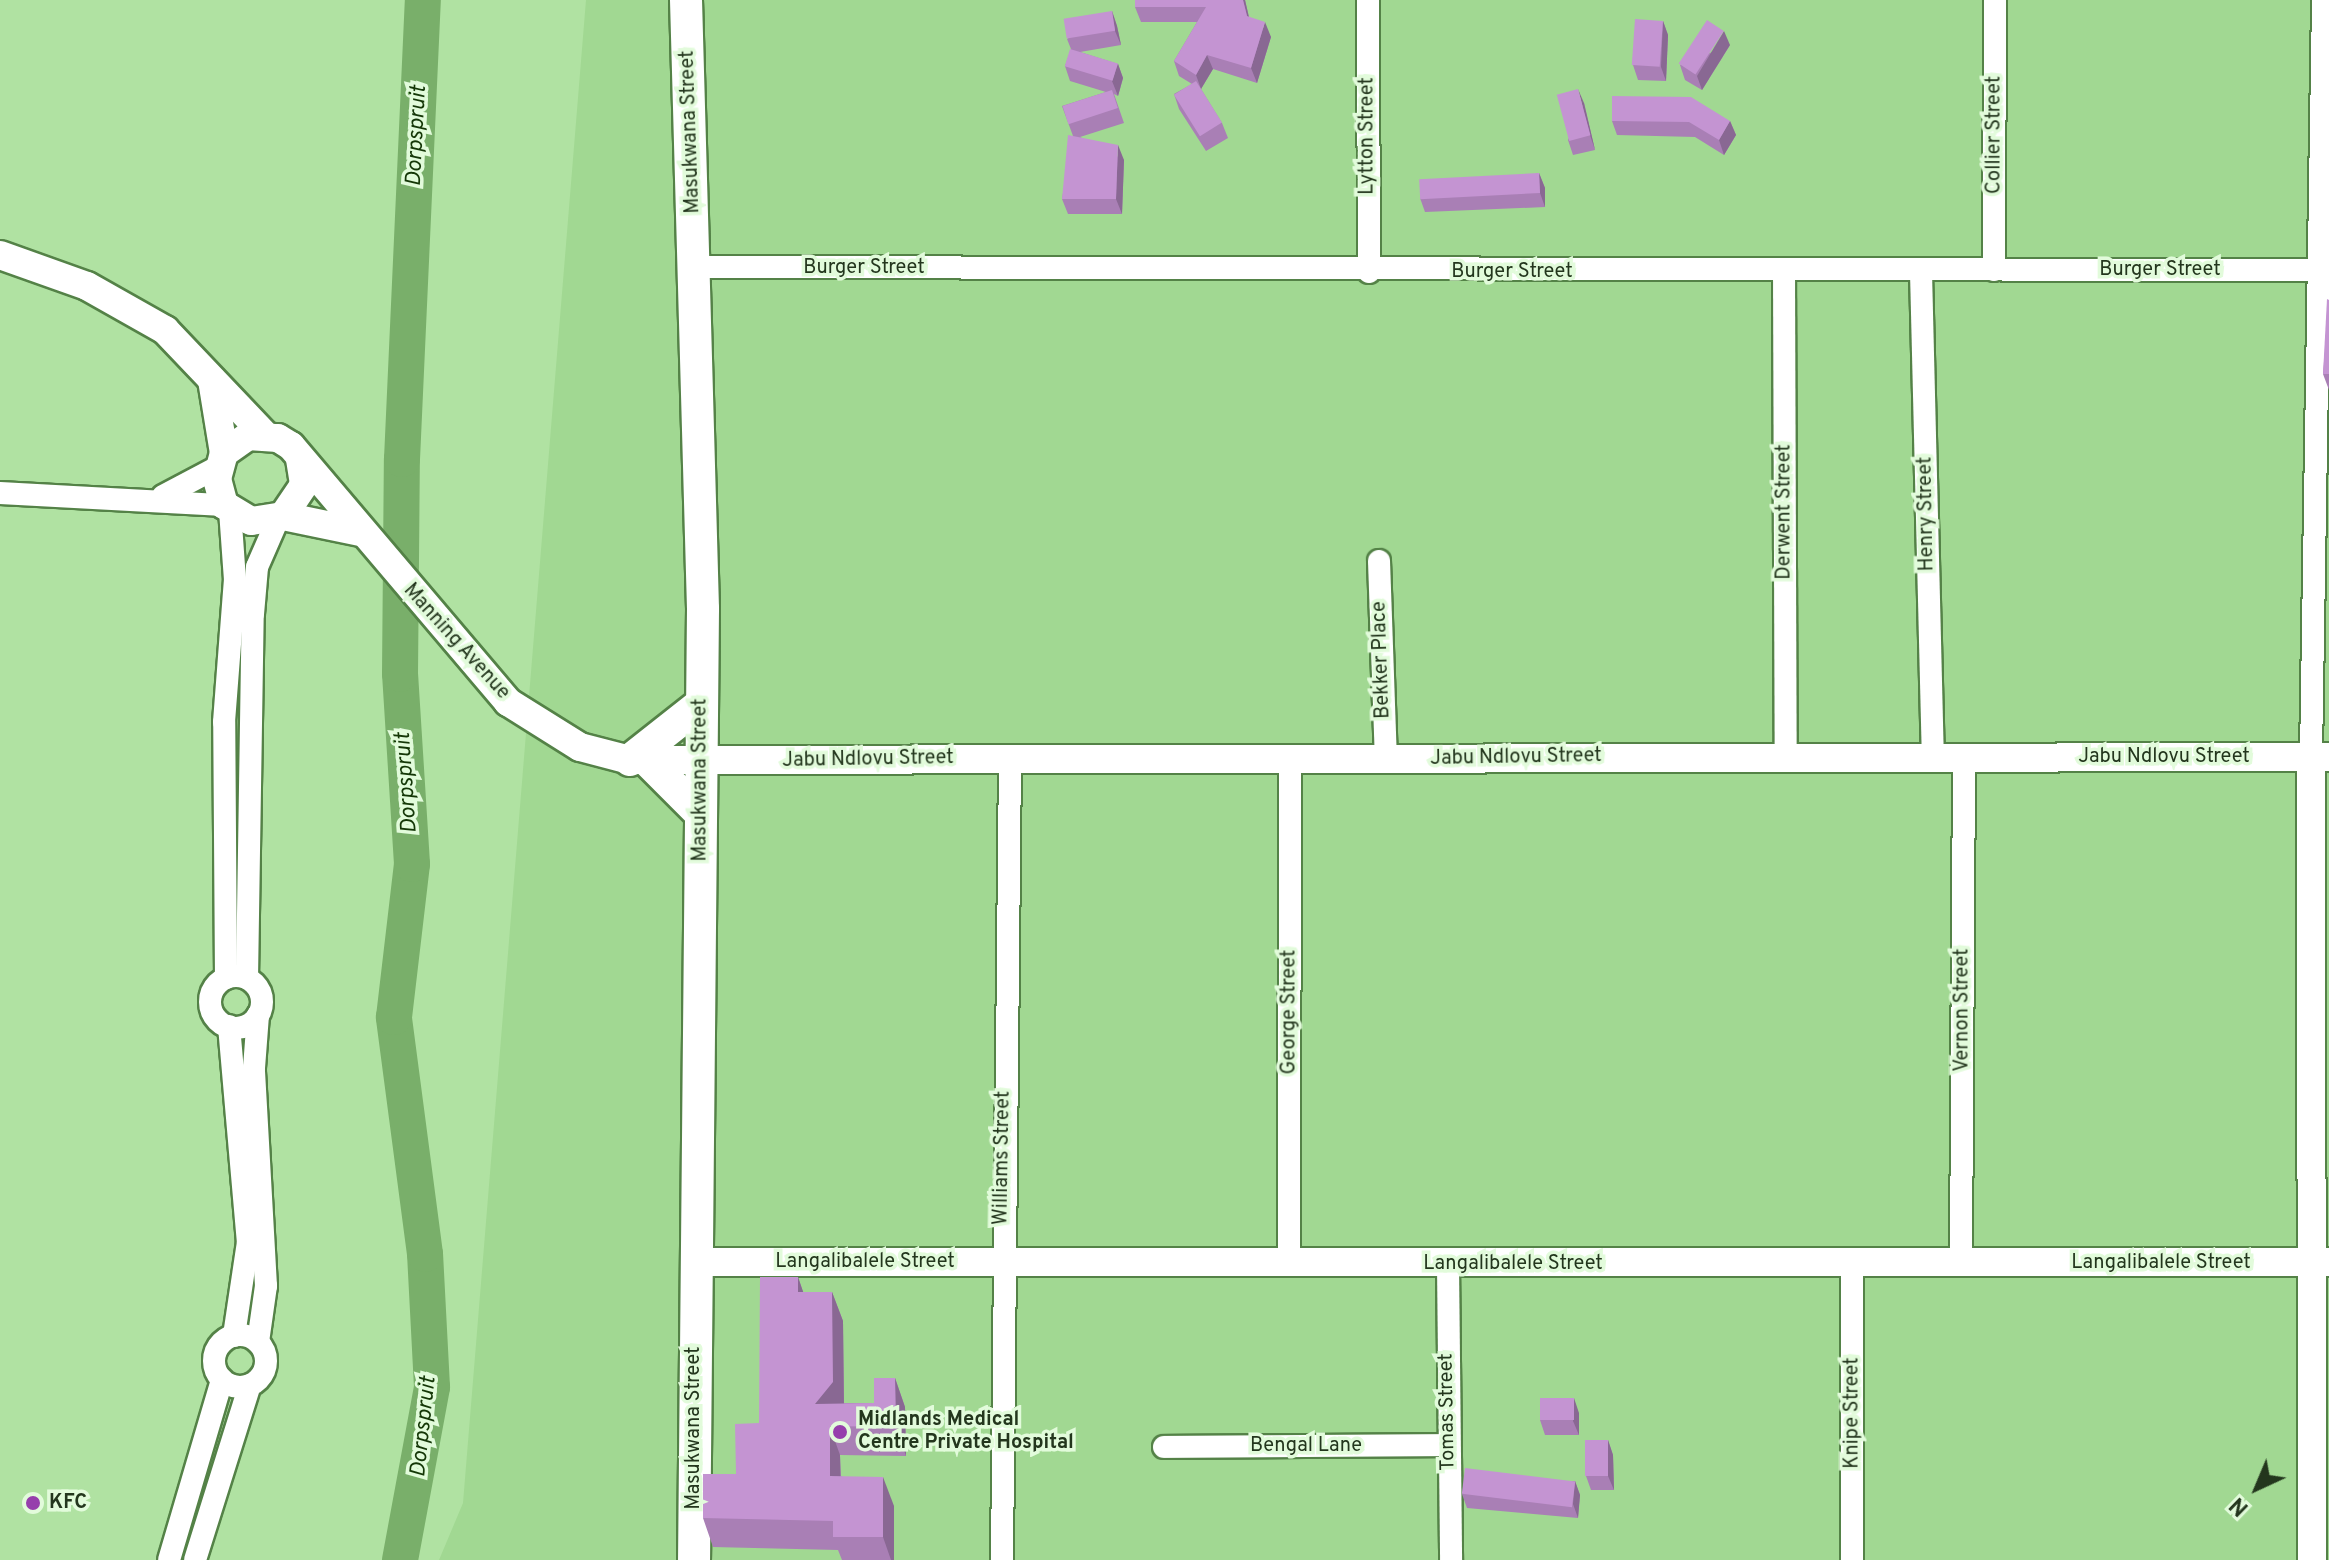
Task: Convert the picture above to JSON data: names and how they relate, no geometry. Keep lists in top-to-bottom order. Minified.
{"streets":{"main road":["Masukwana Street"],"street":["Collier Street","Lytton Street","Burger Street","Derwent Street","Henry Street","Manning Avenue","Bekker Place","Jabu Ndlovu Street","Vernon Street","George Street","Williams Street","Langalibalele Street","Tomas Street","Knipe Street","Bengal Lane"]},"crossings":[["Masukwana Street","Burger Street"],["Masukwana Street","Manning Avenue"],["Masukwana Street","Jabu Ndlovu Street"],["Masukwana Street","Langalibalele Street"],["Collier Street","Burger Street"],["Lytton Street","Burger Street"],["Burger Street","Derwent Street"],["Burger Street","Henry Street"],["Derwent Street","Jabu Ndlovu Street"],["Henry Street","Jabu Ndlovu Street"],["Manning Avenue","Jabu Ndlovu Street"],["Bekker Place","Jabu Ndlovu Street"],["Jabu Ndlovu Street","Vernon Street"],["Jabu Ndlovu Street","George Street"],["Jabu Ndlovu Street","Williams Street"],["Vernon Street","Langalibalele Street"],["George Street","Langalibalele Street"],["Williams Street","Langalibalele Street"],["Langalibalele Street","Tomas Street"],["Langalibalele Street","Knipe Street"],["Tomas Street","Bengal Lane"]],"water":["Dorpspruit"],"places":["Midlands Medical Centre Private Hospital","KFC"],"north":"bottom left"}
